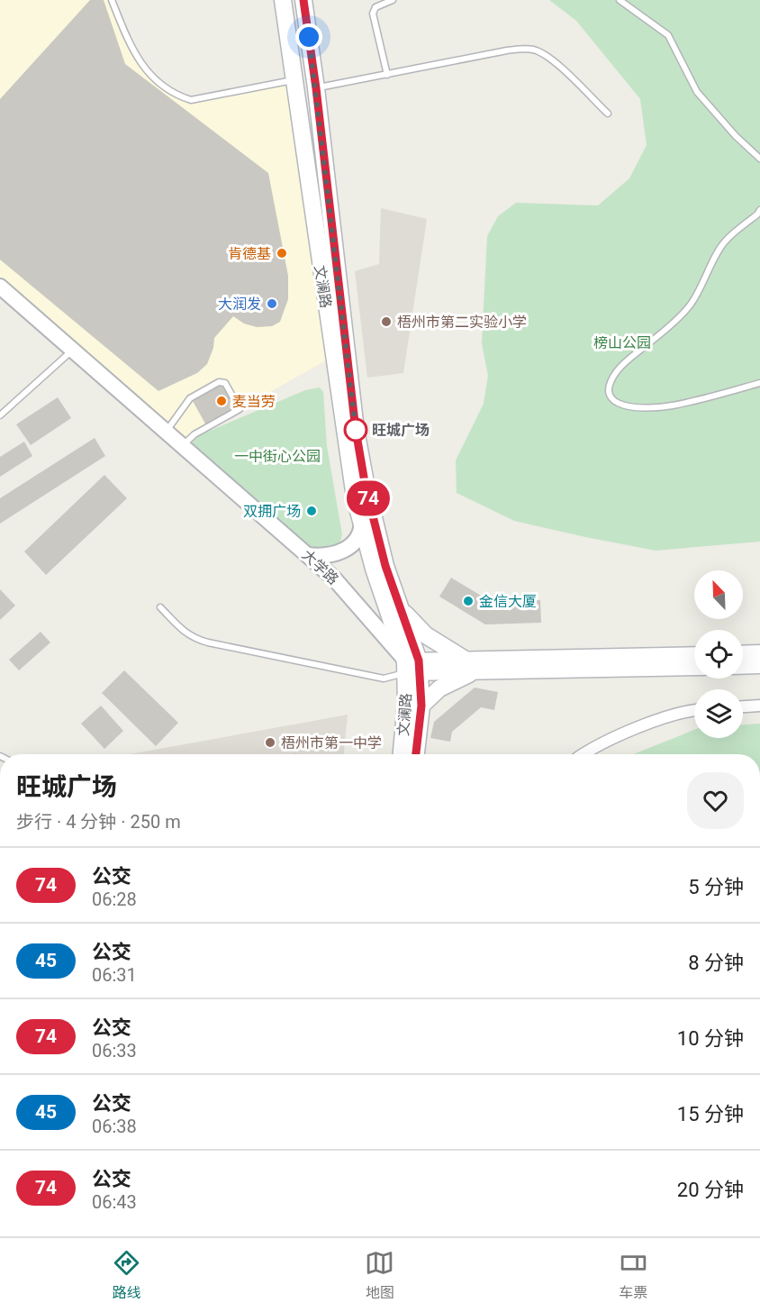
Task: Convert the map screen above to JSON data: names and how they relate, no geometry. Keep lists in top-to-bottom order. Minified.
{"streets":{"main road":["文澜路"],"street":["大学路"]},"crossings":[["文澜路","大学路"]],"parks":["榜山公园","一中街心公园"],"places":["肯德基","大润发","梧州市第二实验小学","麦当劳","旺城广场","双拥广场","金信大厦","梧州市第一中学"],"lines":["bus line 74"],"north":"top left","page":{"on_map":"74","heading":["旺城广场","步行 · 4 分钟 · 250 m"],"list":[{"mark":"74","name":"公交","note":"06:28","value":"5 分钟"},{"mark":"45","name":"公交","note":"06:31","value":"8 分钟"},{"mark":"74","name":"公交","note":"06:33","value":"10 分钟"},{"mark":"45","name":"公交","note":"06:38","value":"15 分钟"},{"mark":"74","name":"公交","note":"06:43","value":"20 分钟"}],"tabs":["路线","地图","车票"]}}
